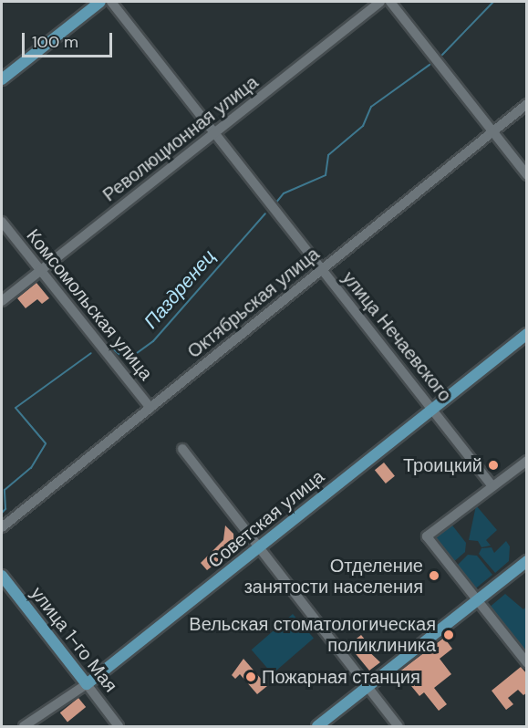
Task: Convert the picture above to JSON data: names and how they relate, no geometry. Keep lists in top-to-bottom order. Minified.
{"streets":{"main road":["Советская улица","улица 1-го Мая"],"street":["Революционная улица","Октябрьская улица","Комсомольская улица","улица Нечаевского"]},"crossings":[["Революционная улица","Комсомольская улица"],["Революционная улица","улица Нечаевского"],["Октябрьская улица","Комсомольская улица"],["Октябрьская улица","улица Нечаевского"],["улица Нечаевского","Советская улица"],["Советская улица","улица 1-го Мая"]],"water":["Паздренец"],"places":["Троицкий","Отделение занятости населения","Вельская стоматологическая поликлиника","Пожарная станция"],"scale_bar":"100 m"}
